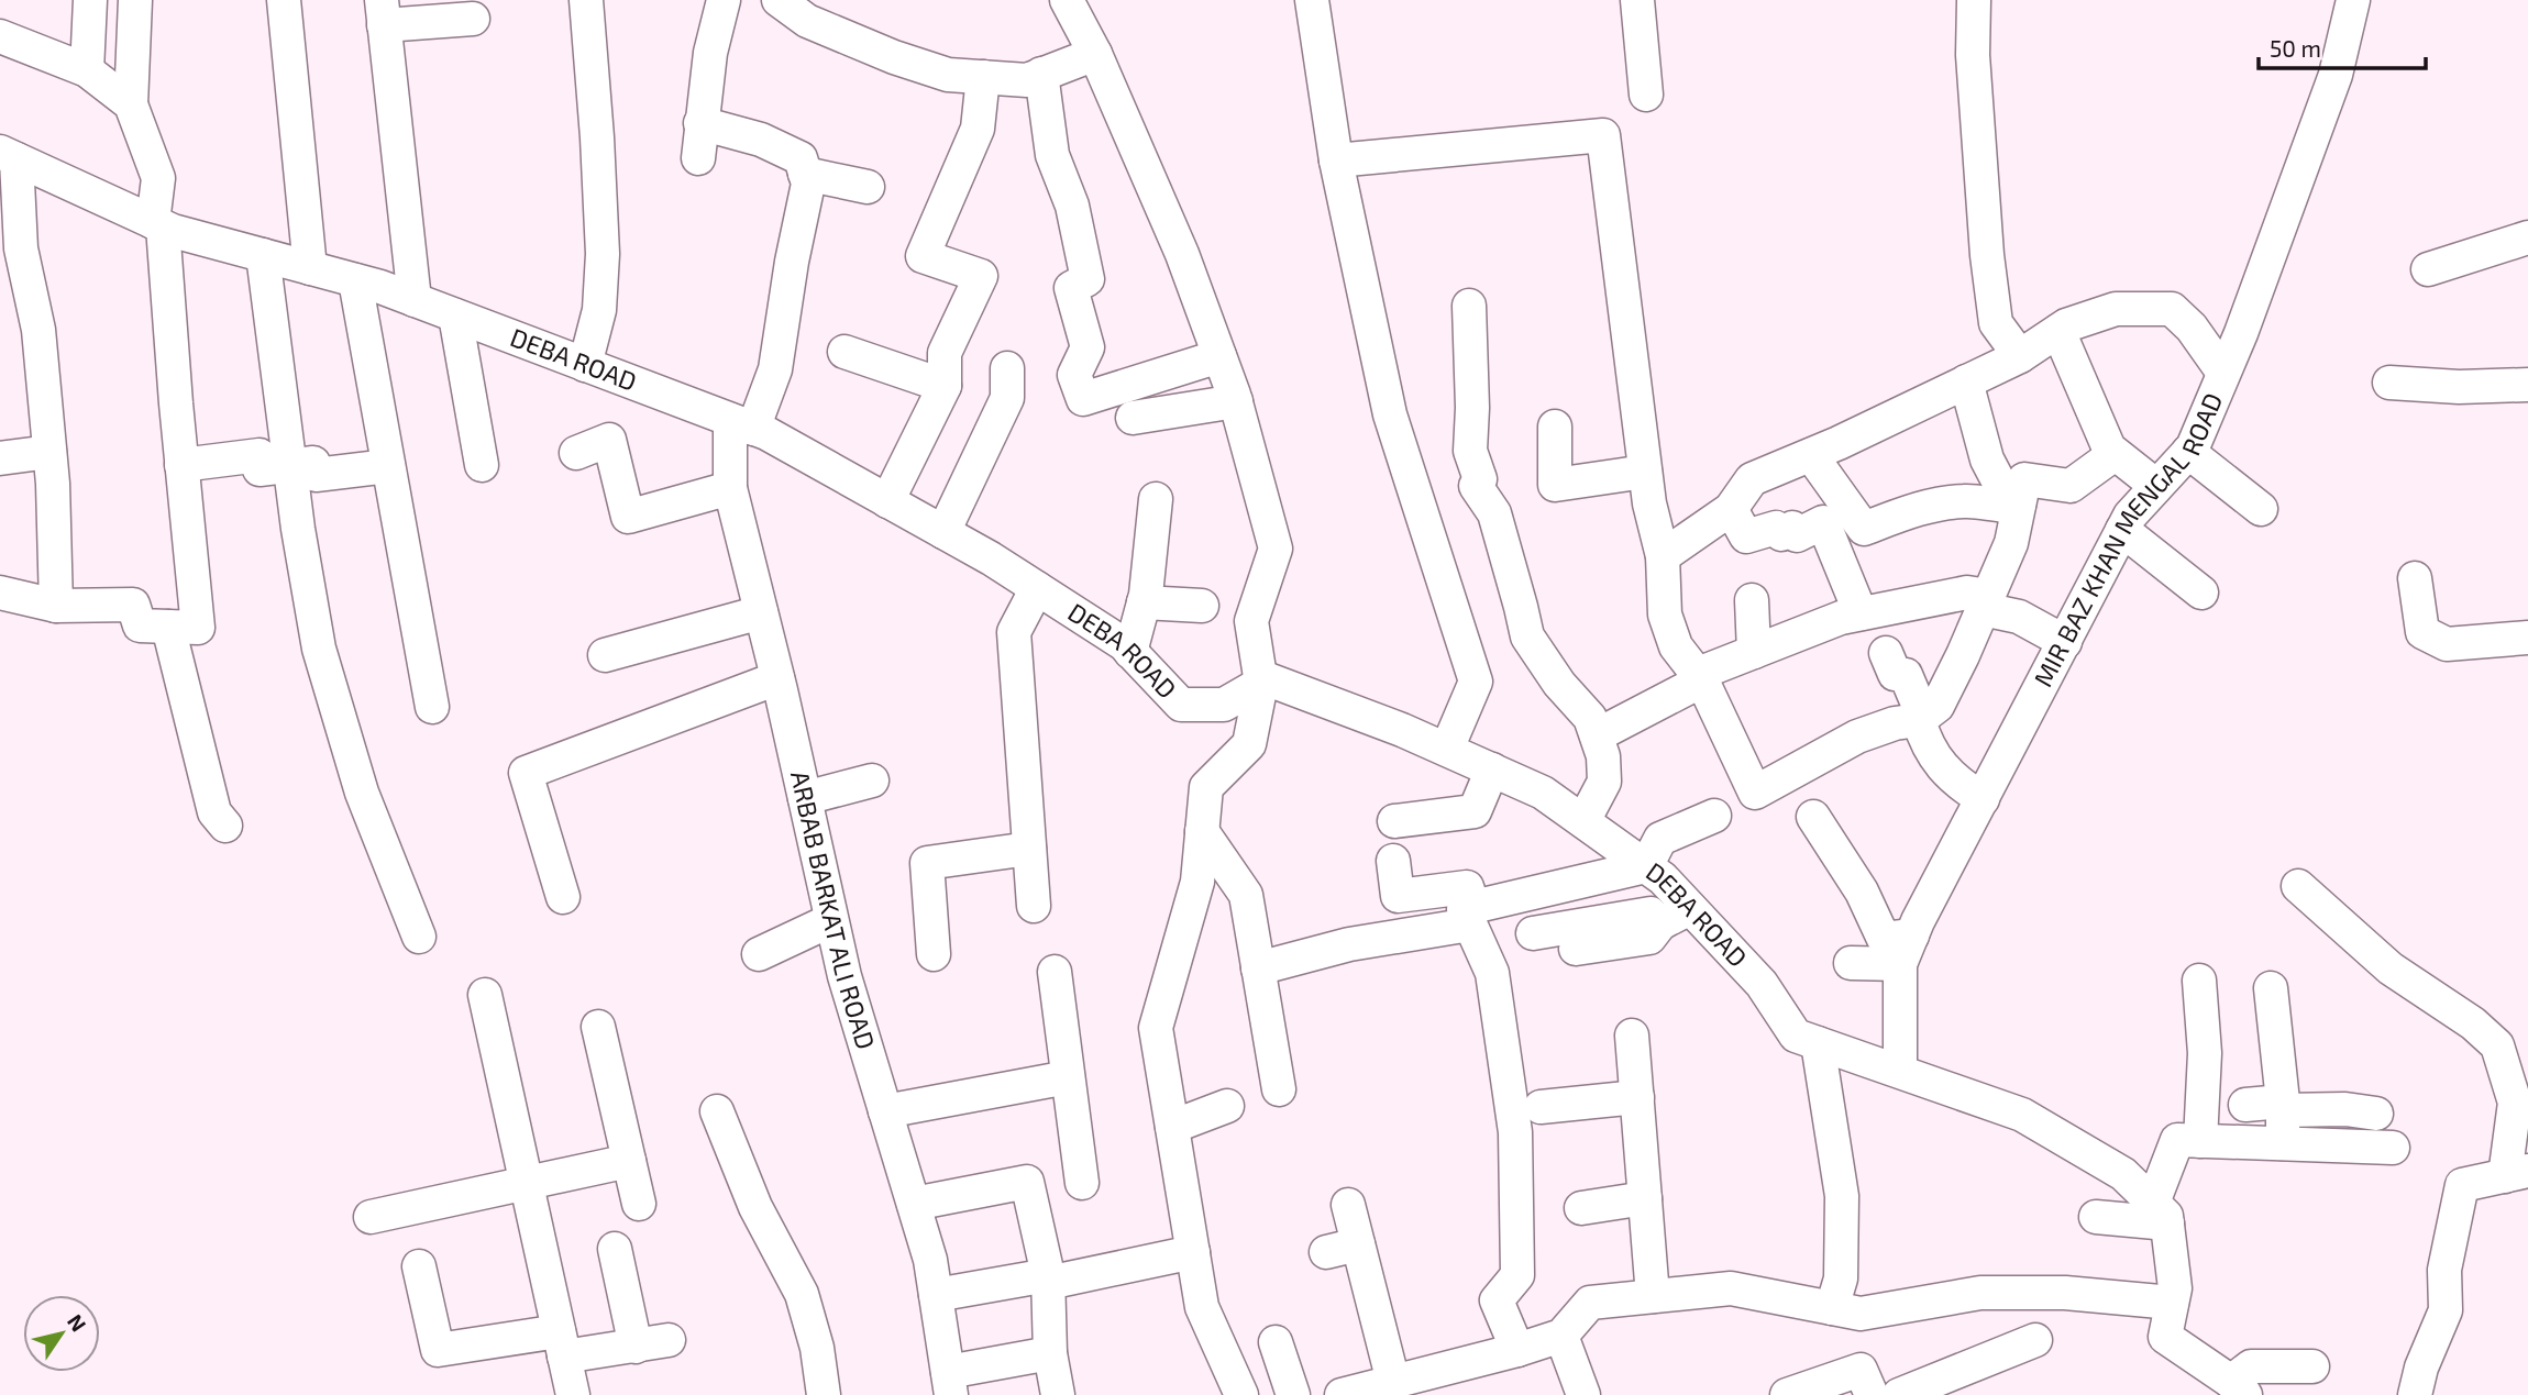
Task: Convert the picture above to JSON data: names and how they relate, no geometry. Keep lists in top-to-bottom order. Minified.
{"streets":{"street":["DEBA ROAD","MIR BAZ KHAN MENGAL ROAD","ARBAB BARKAT ALI ROAD"]},"crossings":[["DEBA ROAD","MIR BAZ KHAN MENGAL ROAD"],["DEBA ROAD","ARBAB BARKAT ALI ROAD"]],"scale_bar":"50 m","north":"top right"}
